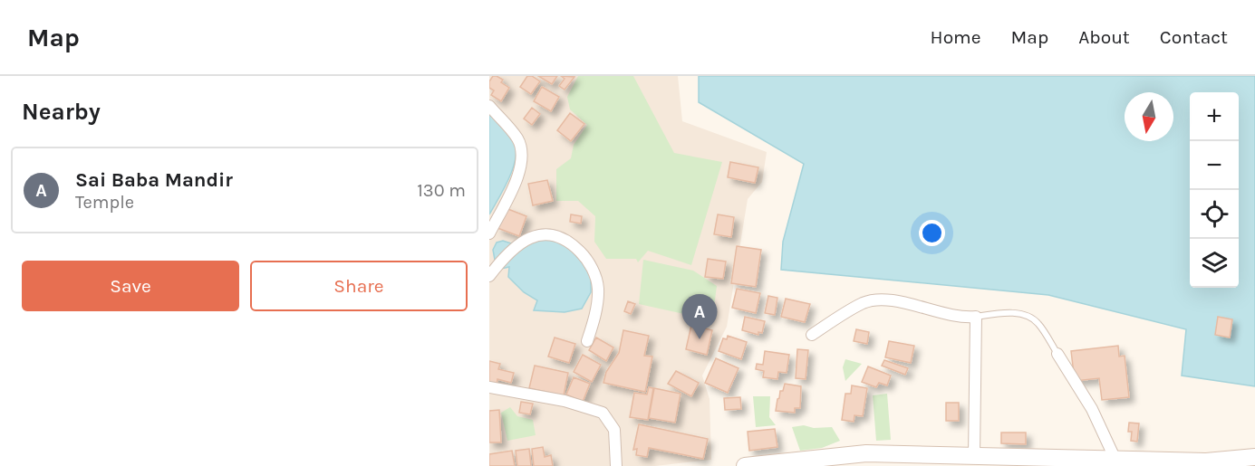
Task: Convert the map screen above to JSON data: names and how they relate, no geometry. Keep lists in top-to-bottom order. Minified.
{"north":"bottom","page":{"header":"Map","nav":["Home","Map","About","Contact"],"heading":"Nearby","map_buttons":["+","−"],"list":[{"mark":"A","name":"Sai Baba Mandir","note":"Temple","value":"130 m"}],"buttons":["Save","Share"],"pins":"A"}}
